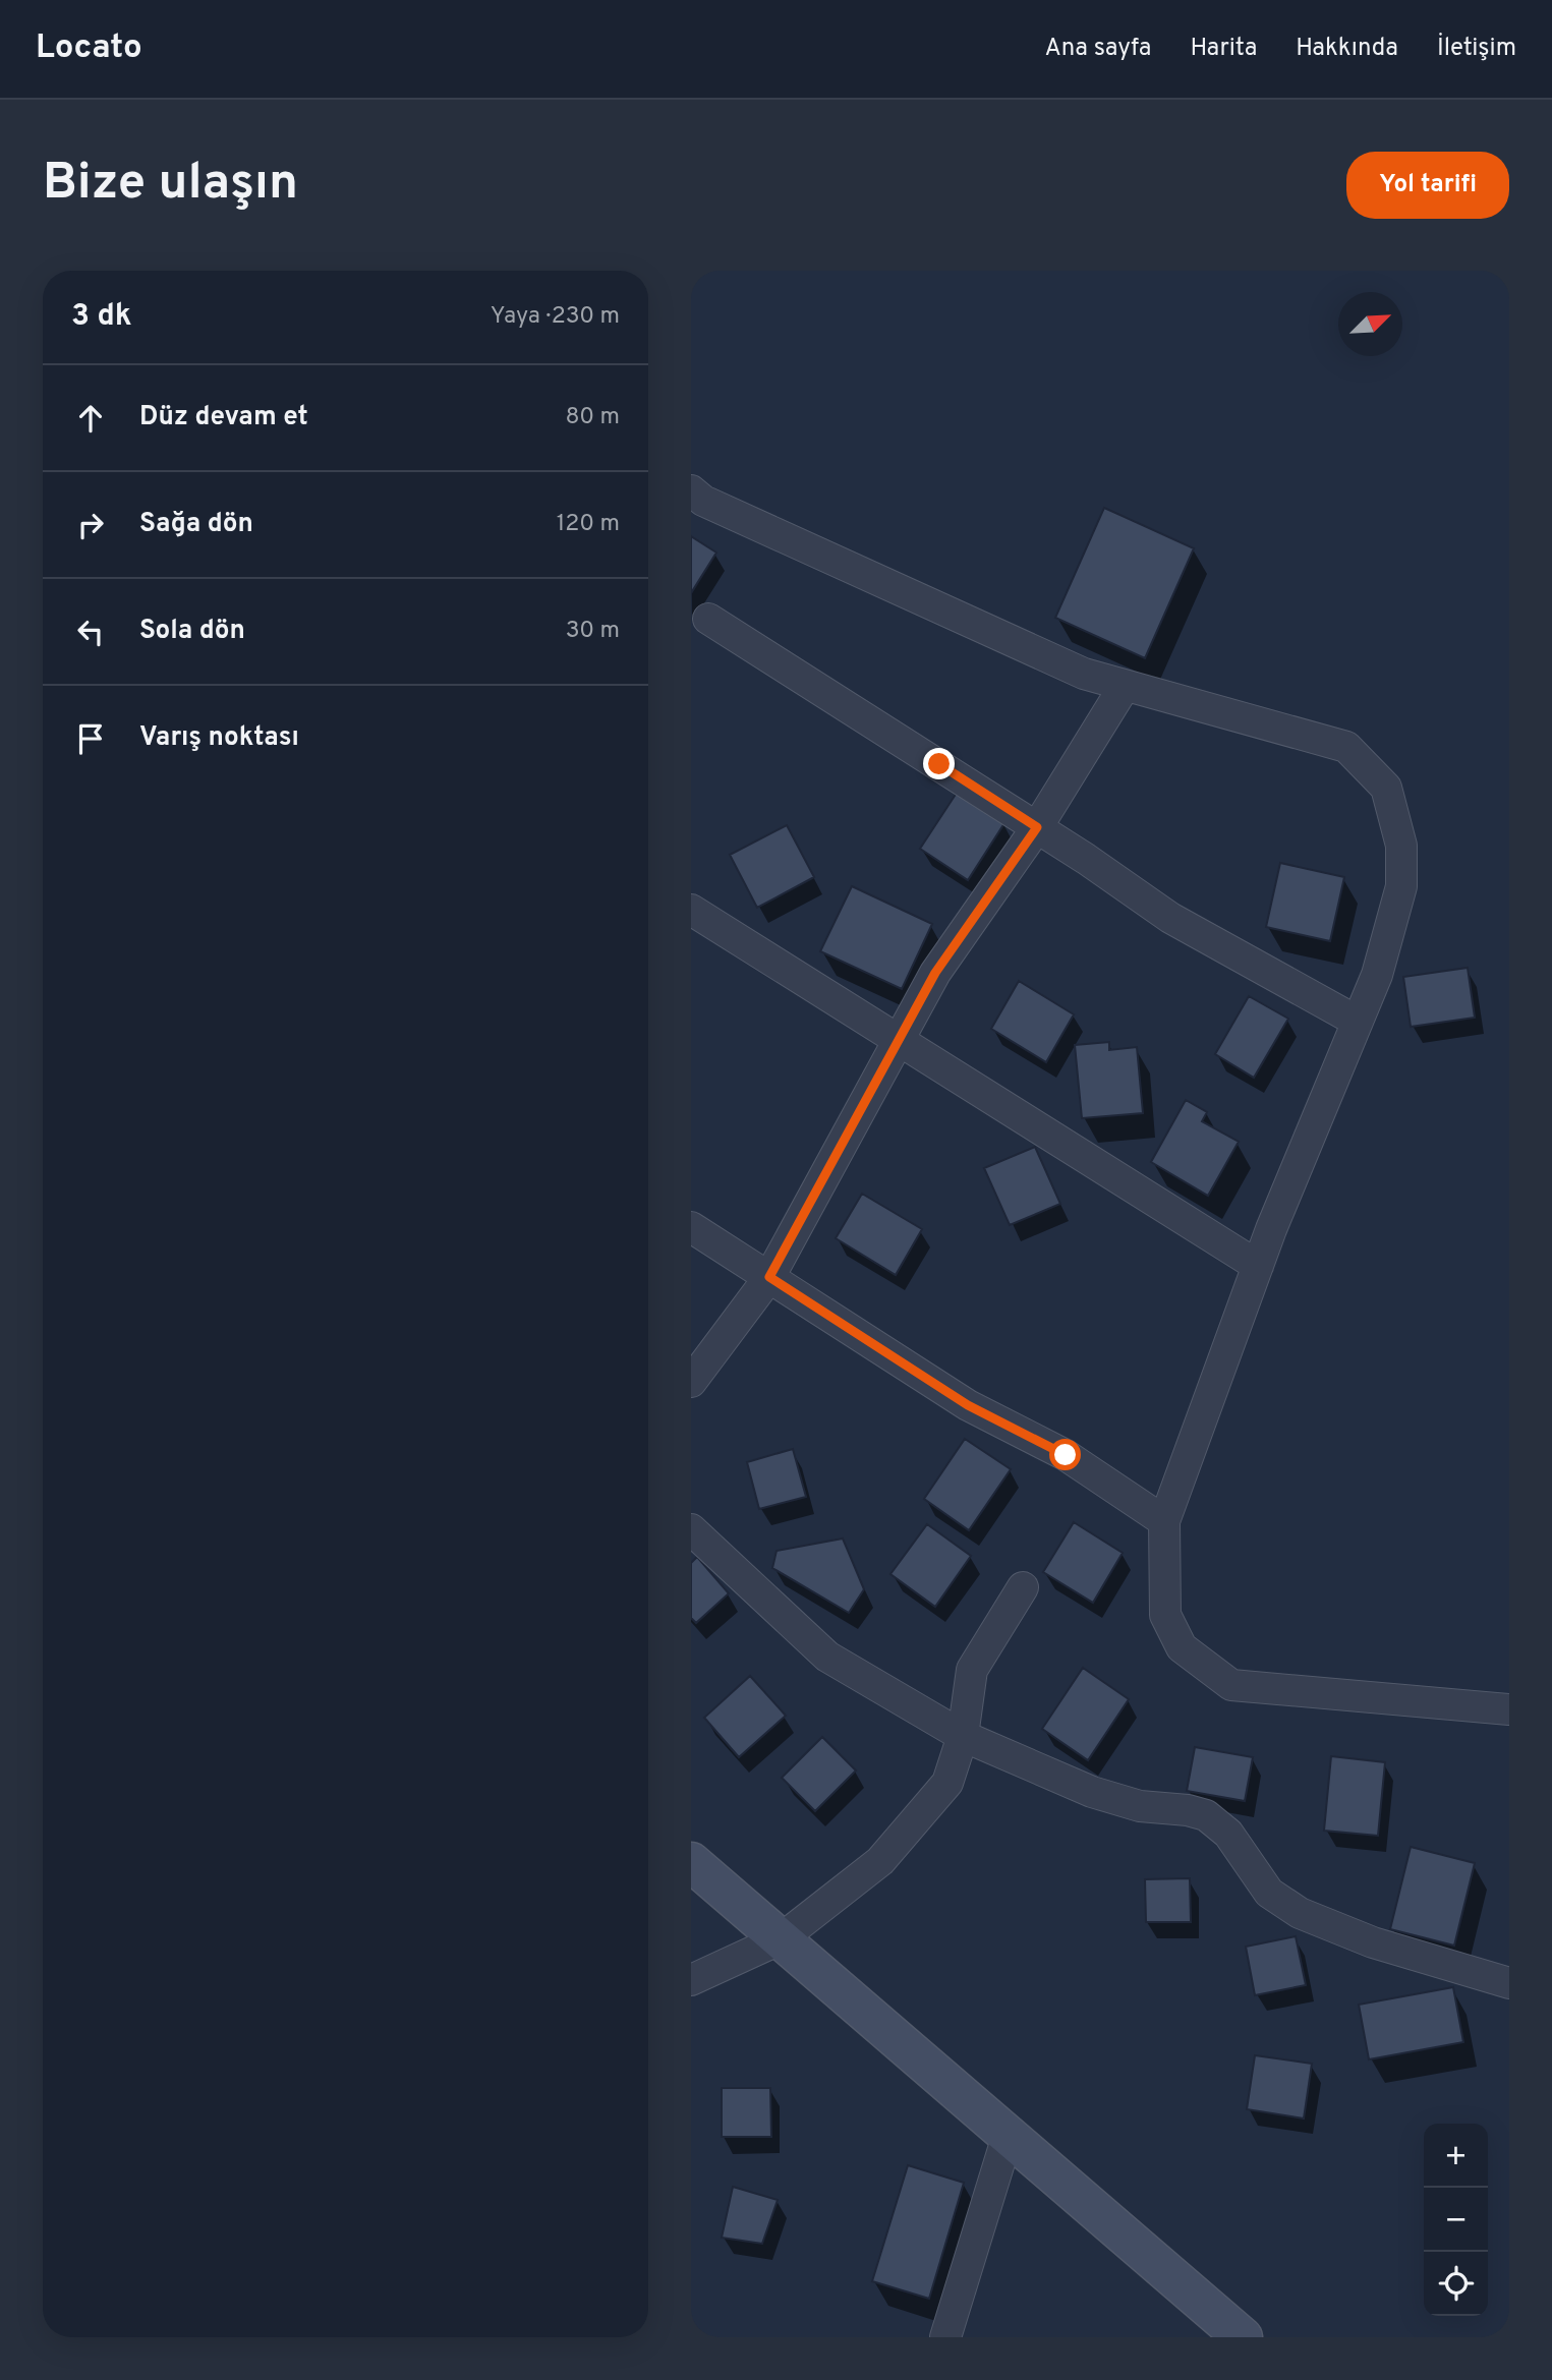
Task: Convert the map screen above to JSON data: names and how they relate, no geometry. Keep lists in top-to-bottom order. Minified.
{"north":"top right","page":{"header":"Locato","nav":["Ana sayfa","Harita","Hakkında","İletişim"],"buttons":"Yol tarifi","title":"Bize ulaşın","heading":["3 dk","Yaya · 230 m"],"list":[["Düz devam et","80 m"],["Sağa dön","120 m"],["Sola dön","30 m"],"Varış noktası"],"map_buttons":["+","−"]}}
